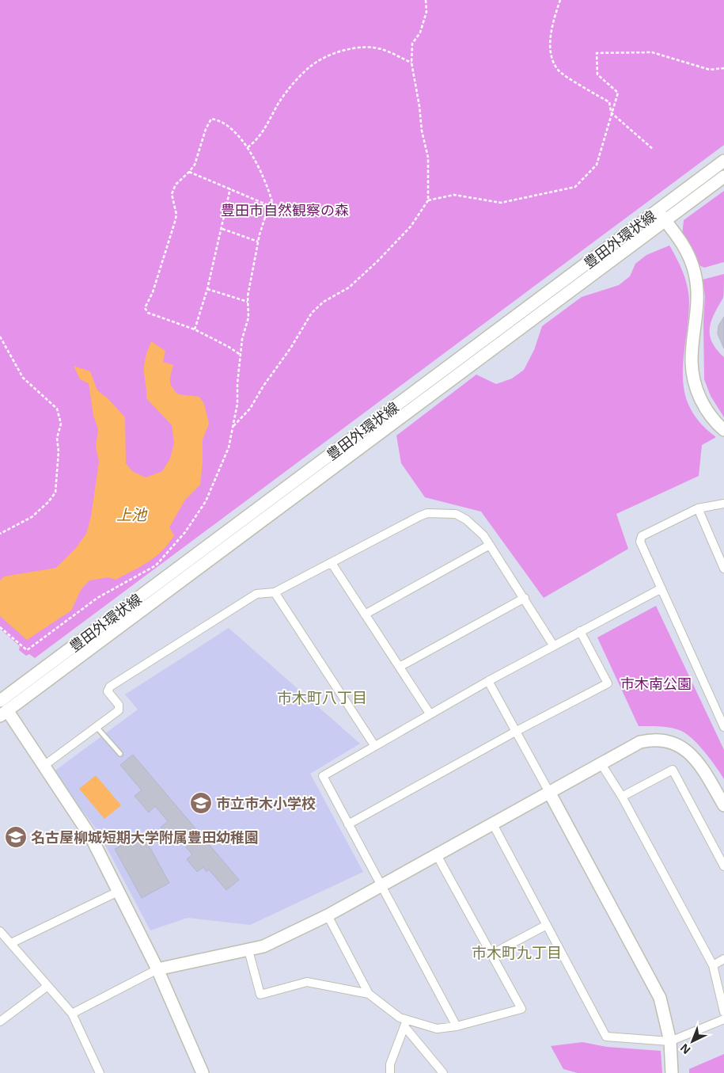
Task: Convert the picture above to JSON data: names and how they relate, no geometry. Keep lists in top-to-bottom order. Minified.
{"streets":{"street":["豊田外環状線"]},"districts":["市木町八丁目","市木町九丁目"],"water":["上池"],"parks":["豊田市自然観察の森","市木南公園"],"places":{"school or university":["市立市木小学校","名古屋柳城短期大学附属豊田幼稚園"]},"north":"bottom left"}
